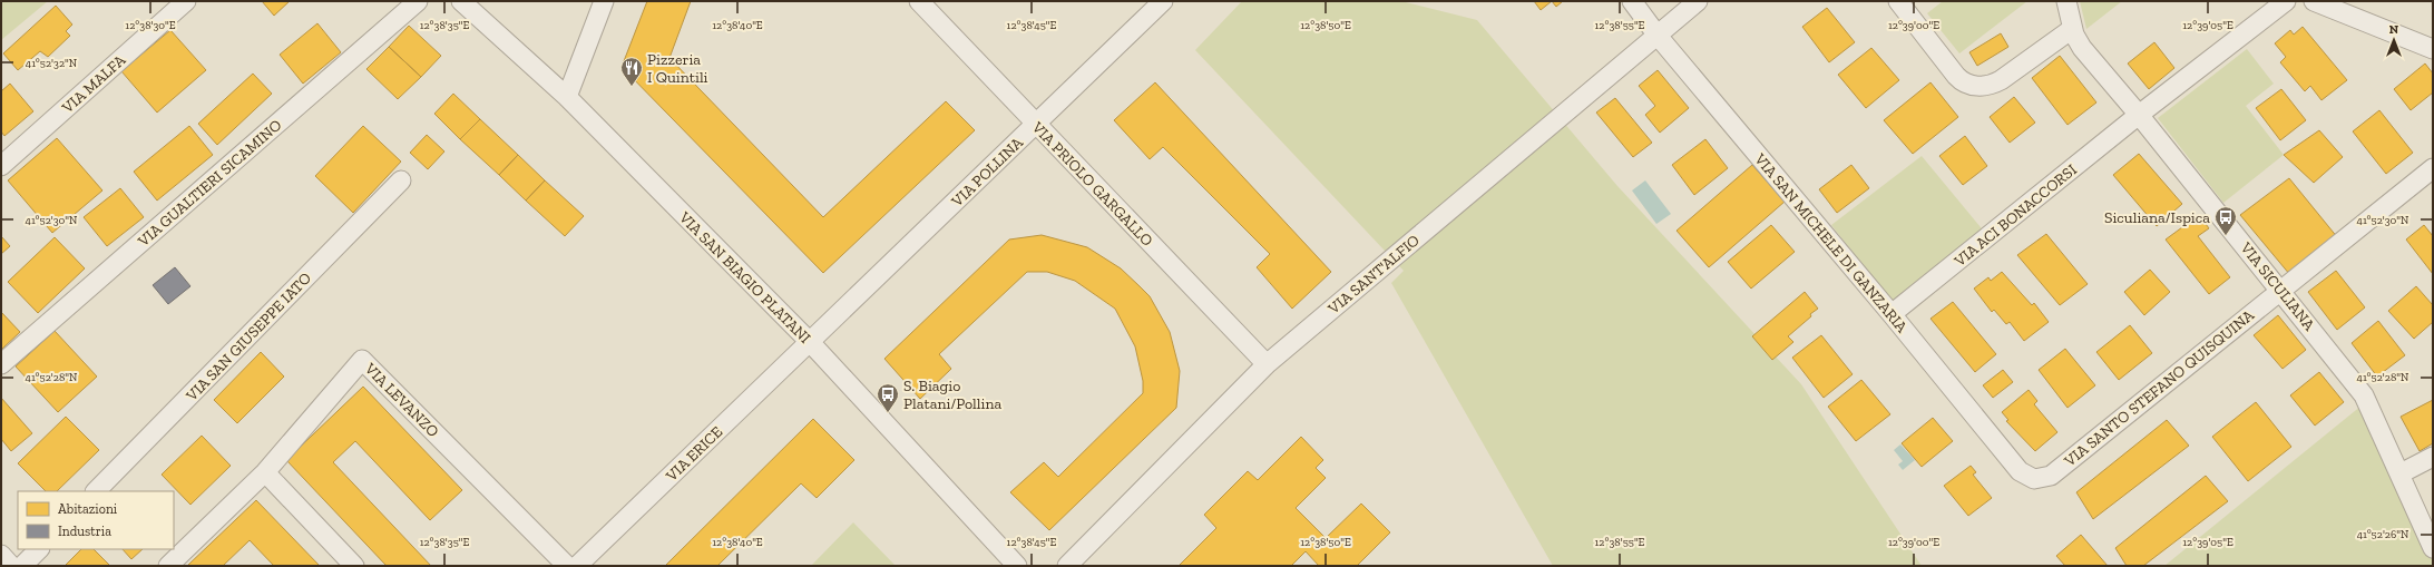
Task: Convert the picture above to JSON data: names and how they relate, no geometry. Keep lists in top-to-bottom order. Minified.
{"streets":{"street":["VIA MALFA","VIA POLLINA","VIA GUALTIERI SICAMINO","VIA PRIOLO GARGALLO","VIA ACI BONACCORSI","VIA SAN MICHELE DI GANZARIA","VIA SANT'ALFIO","VIA SAN BIAGIO PLATANI","VIA SICULIANA","VIA SAN GIUSEPPE IATO","VIA SANTO STEFANO QUISQUINA","VIA LEVANZO","VIA ERICE"]},"crossings":[["VIA POLLINA","VIA PRIOLO GARGALLO"],["VIA POLLINA","VIA SAN BIAGIO PLATANI"],["VIA POLLINA","VIA ERICE"],["VIA PRIOLO GARGALLO","VIA SANT'ALFIO"],["VIA ACI BONACCORSI","VIA SAN MICHELE DI GANZARIA"],["VIA ACI BONACCORSI","VIA SICULIANA"],["VIA SAN MICHELE DI GANZARIA","VIA SANT'ALFIO"],["VIA SAN MICHELE DI GANZARIA","VIA SANTO STEFANO QUISQUINA"],["VIA SAN BIAGIO PLATANI","VIA ERICE"],["VIA SICULIANA","VIA SANTO STEFANO QUISQUINA"]],"places":{"restaurant":["Pizzeria I Quintili"],"bus stop":["Siculiana/Ispica","S. Biagio Platani/Pollina"]},"legend":["Abitazioni","Industria"],"north":"top","coordinates":["12°38'30\"E","12°38'35\"E","12°38'40\"E","12°38'45\"E","12°38'50\"E","12°38'55\"E","12°39'00\"E","12°39'05\"E","41°52'32\"N","41°52'30\"N","41°52'28\"N","41°52'26\"N"]}
